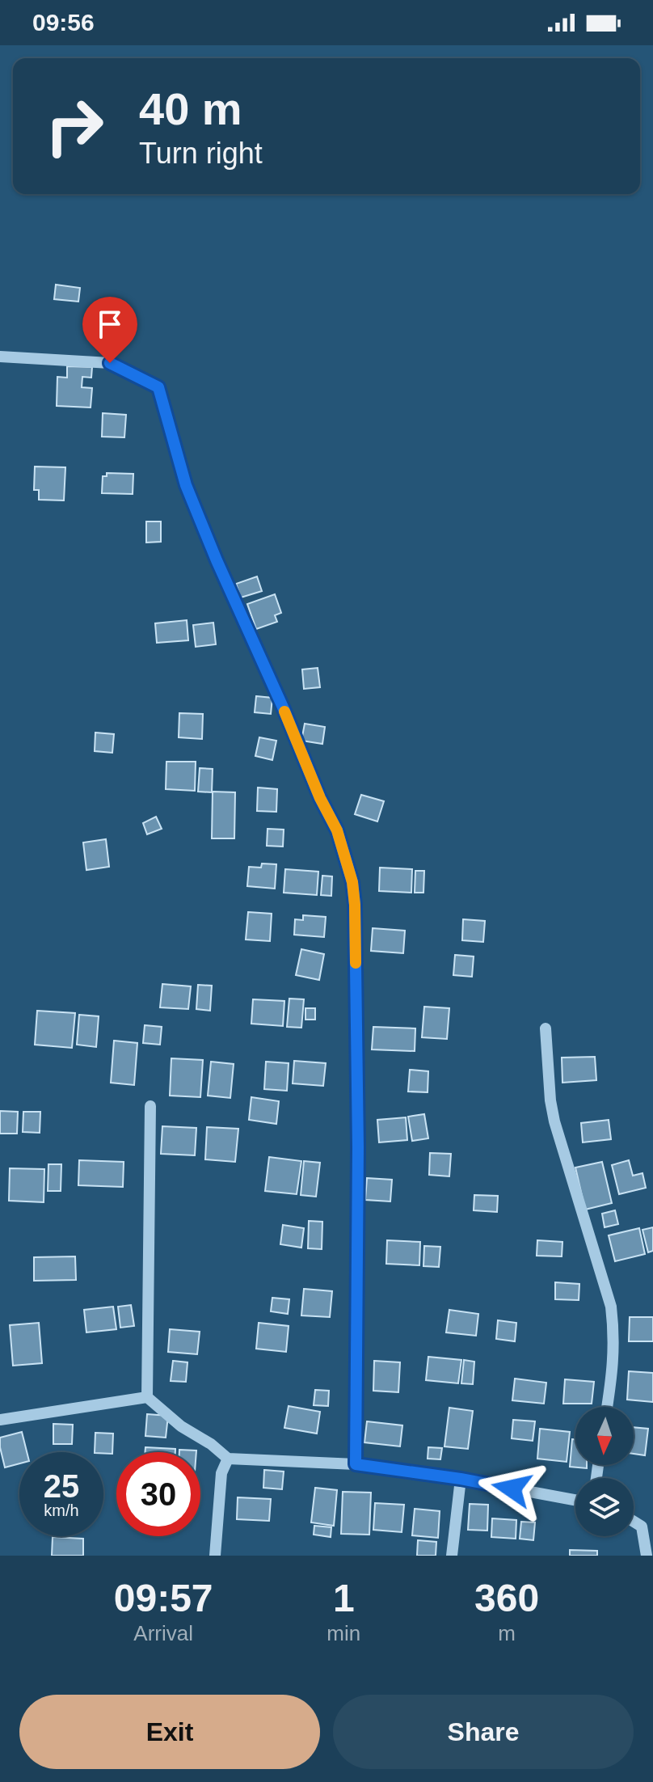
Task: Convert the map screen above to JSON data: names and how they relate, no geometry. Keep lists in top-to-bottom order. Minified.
{"north":"bottom","page":{"status":"09:56","turn":["40 m","Turn right"],"speed":"25 km/h","limit":"30","eta":["09:57","Arrival","1","min","360","m"],"buttons":["Exit","Share"]}}
